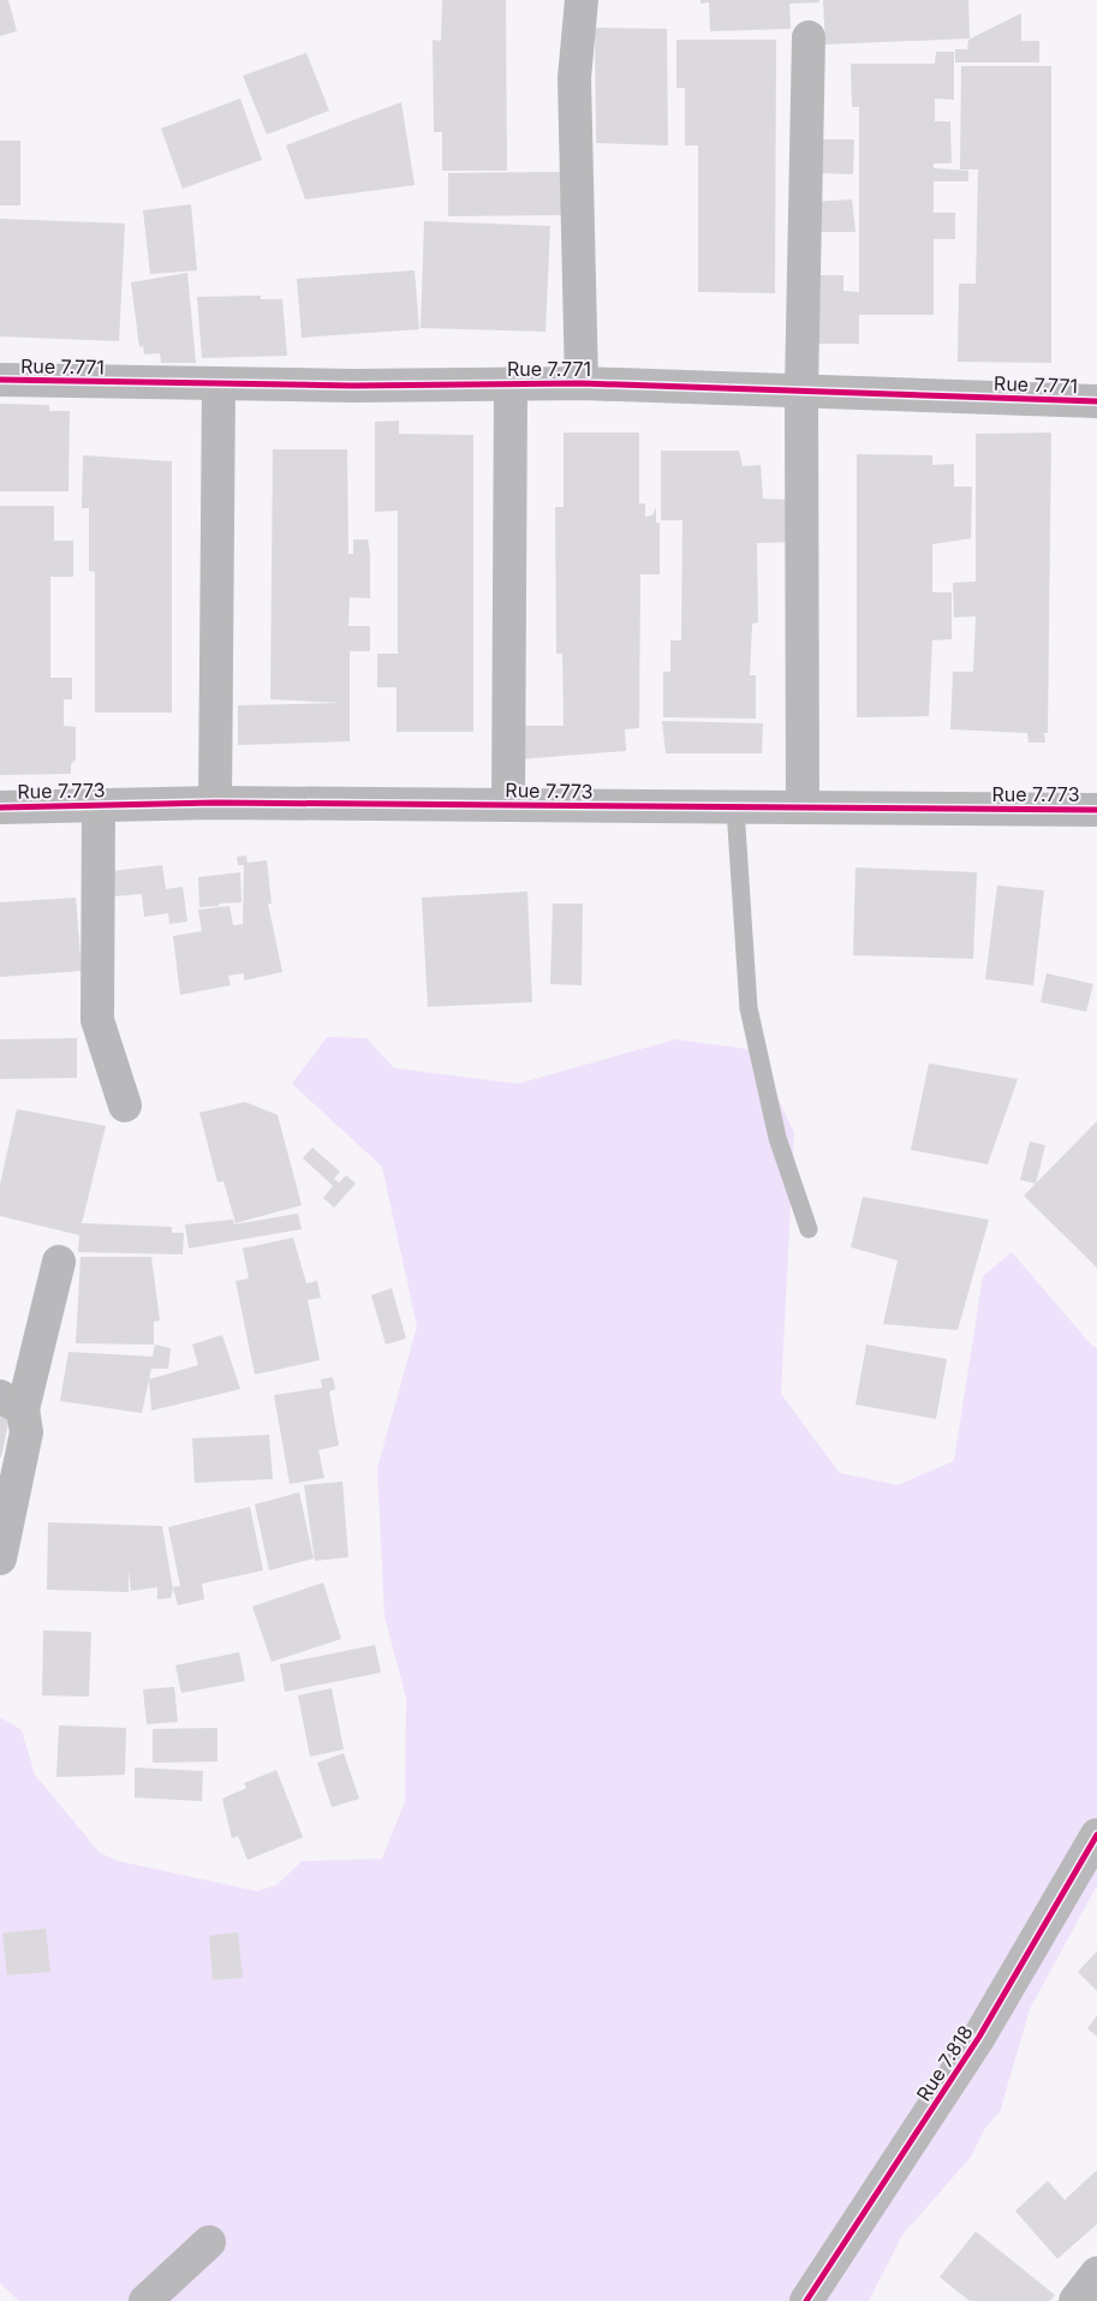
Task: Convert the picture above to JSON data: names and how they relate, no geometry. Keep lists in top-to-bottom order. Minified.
{"streets":{"street":["Rue 7.771","Rue 7.773","Rue 7.818"]}}
